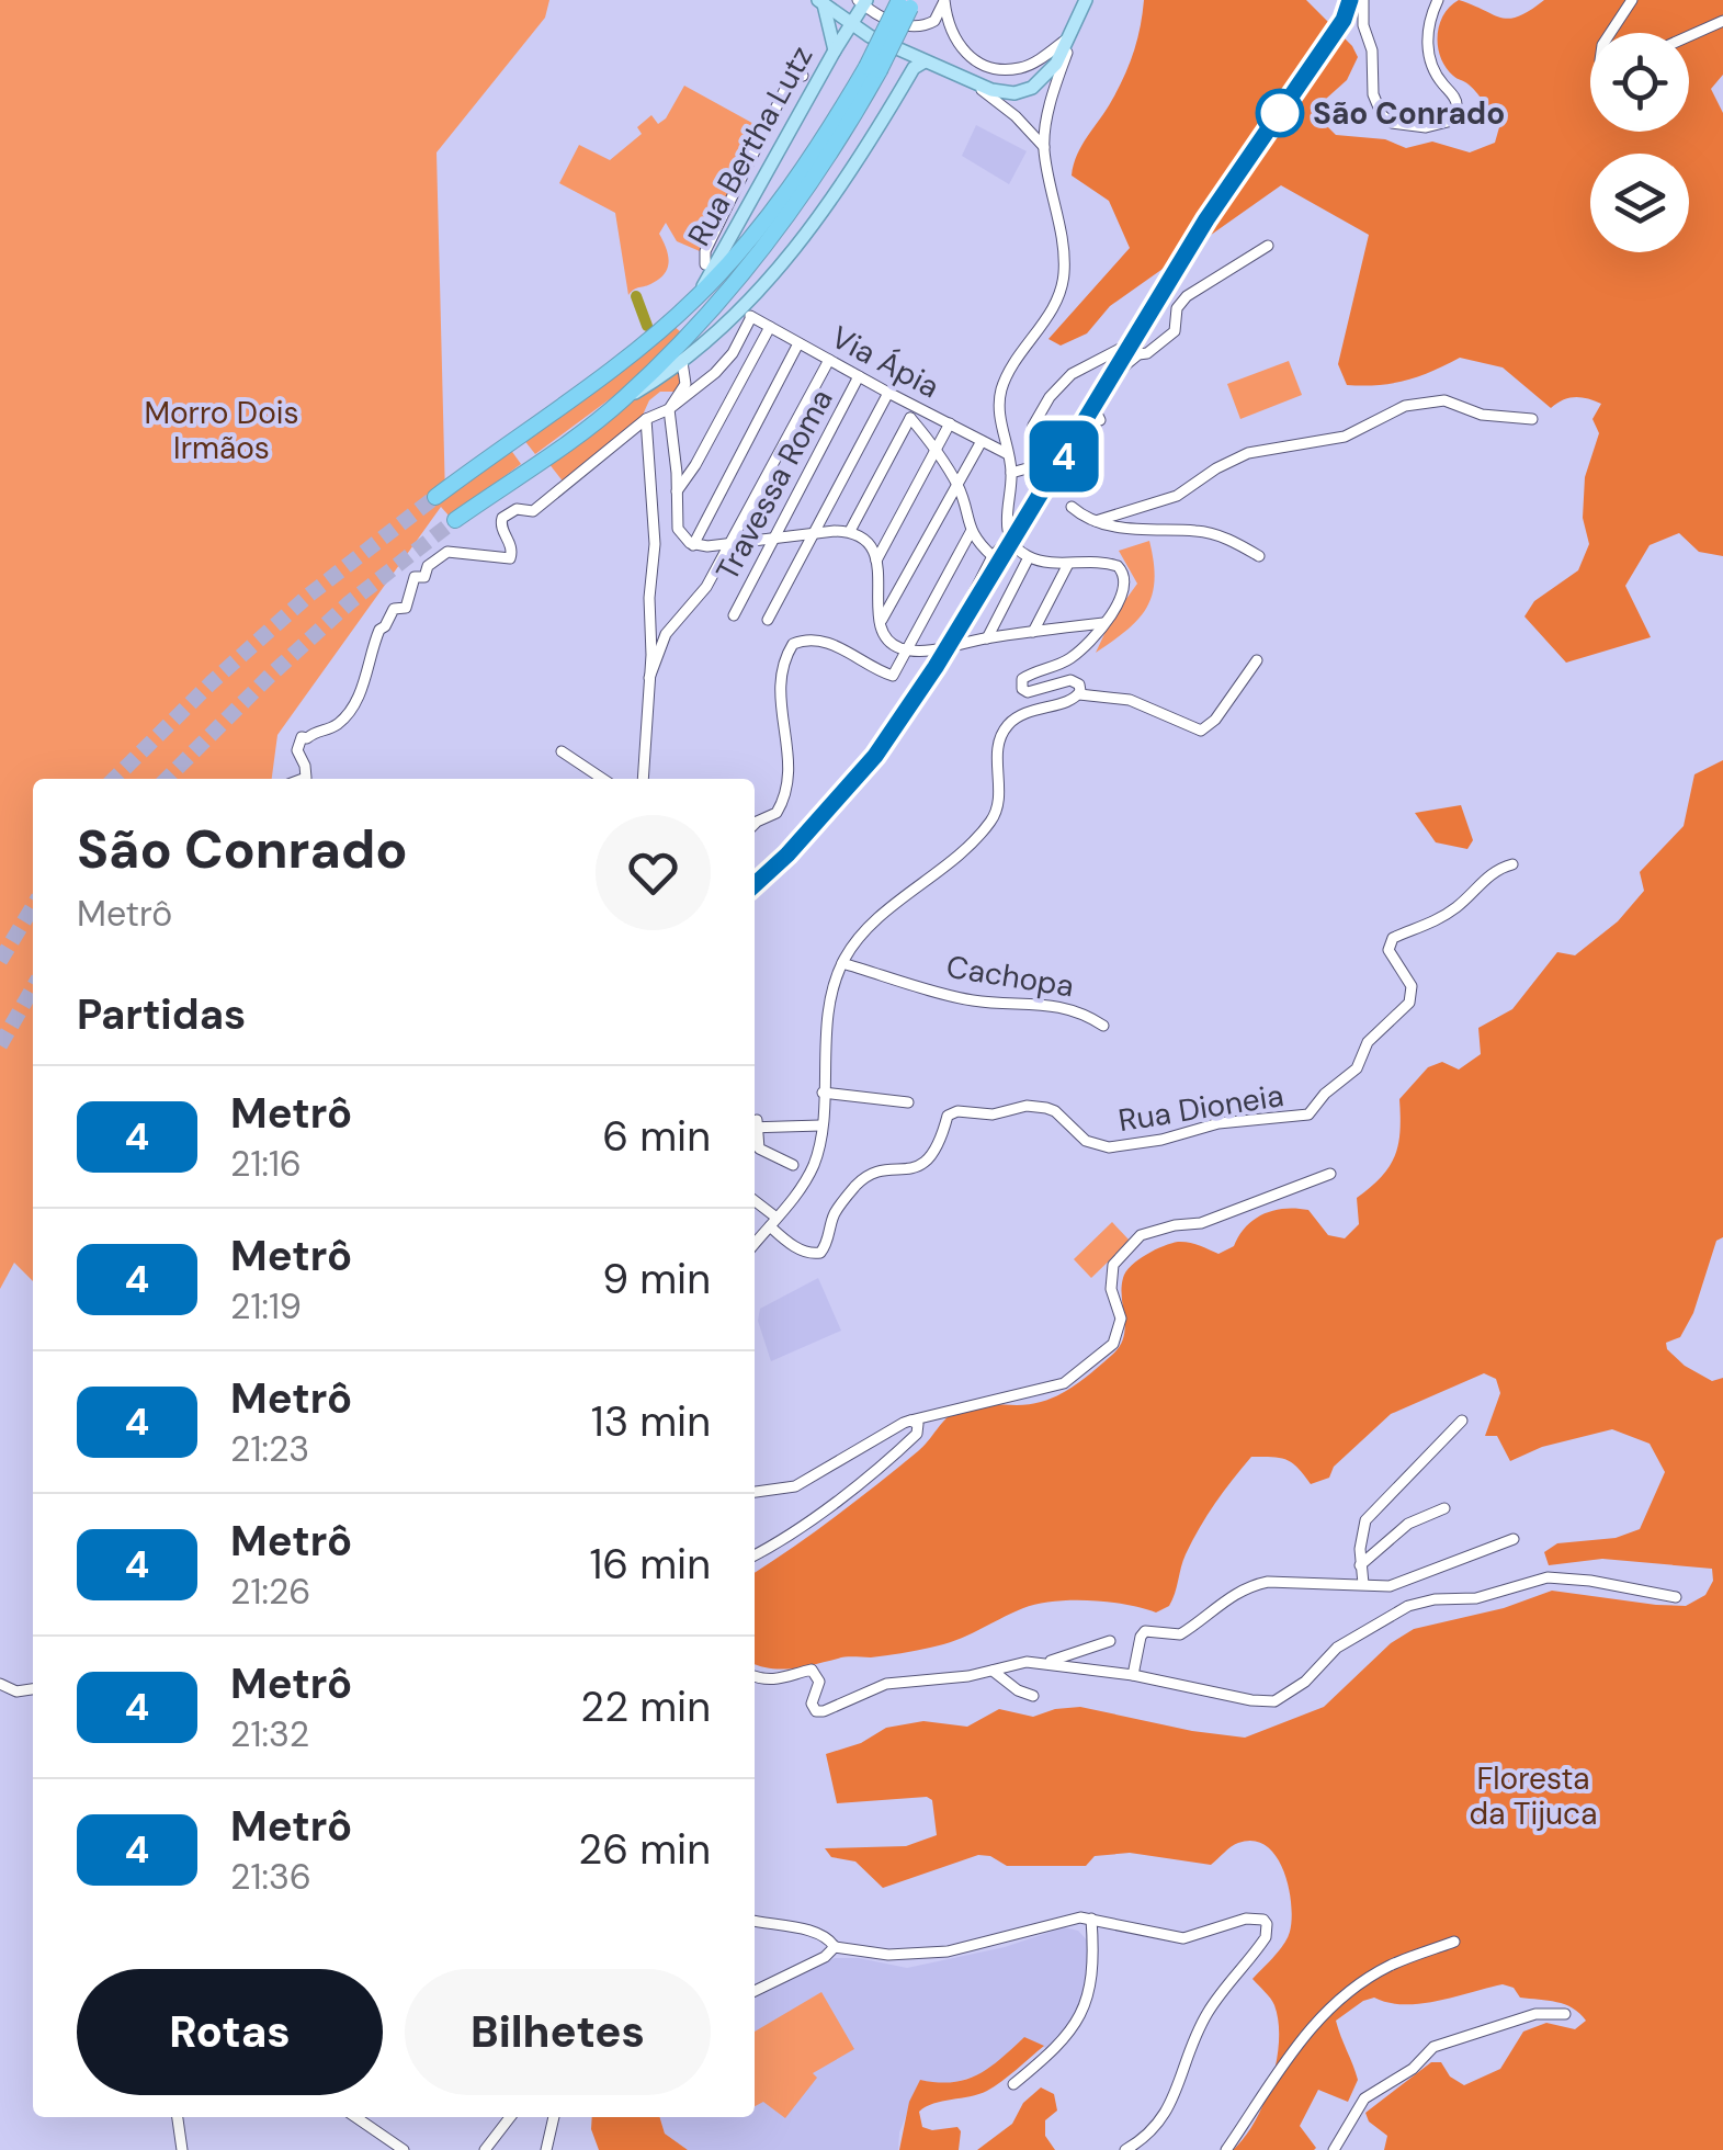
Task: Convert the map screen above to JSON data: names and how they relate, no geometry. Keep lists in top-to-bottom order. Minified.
{"streets":{"main road":["Rua Bertha Lutz"],"street":["Via Ápia","Travessa Roma","Cachopa","Rua Dioneia"]},"crossings":[["Via Ápia","Travessa Roma"]],"parks":["Morro Dois Irmãos","Floresta da Tijuca"],"places":["São Conrado"],"lines":["metro line 4"],"page":{"on_map":"4","heading":[["São Conrado","Metrô"],"Partidas"],"list":[{"mark":"4","name":"Metrô","note":"21:16","value":"6 min"},{"mark":"4","name":"Metrô","note":"21:19","value":"9 min"},{"mark":"4","name":"Metrô","note":"21:23","value":"13 min"},{"mark":"4","name":"Metrô","note":"21:26","value":"16 min"},{"mark":"4","name":"Metrô","note":"21:32","value":"22 min"},{"mark":"4","name":"Metrô","note":"21:36","value":"26 min"}],"buttons":["Rotas","Bilhetes"]}}
